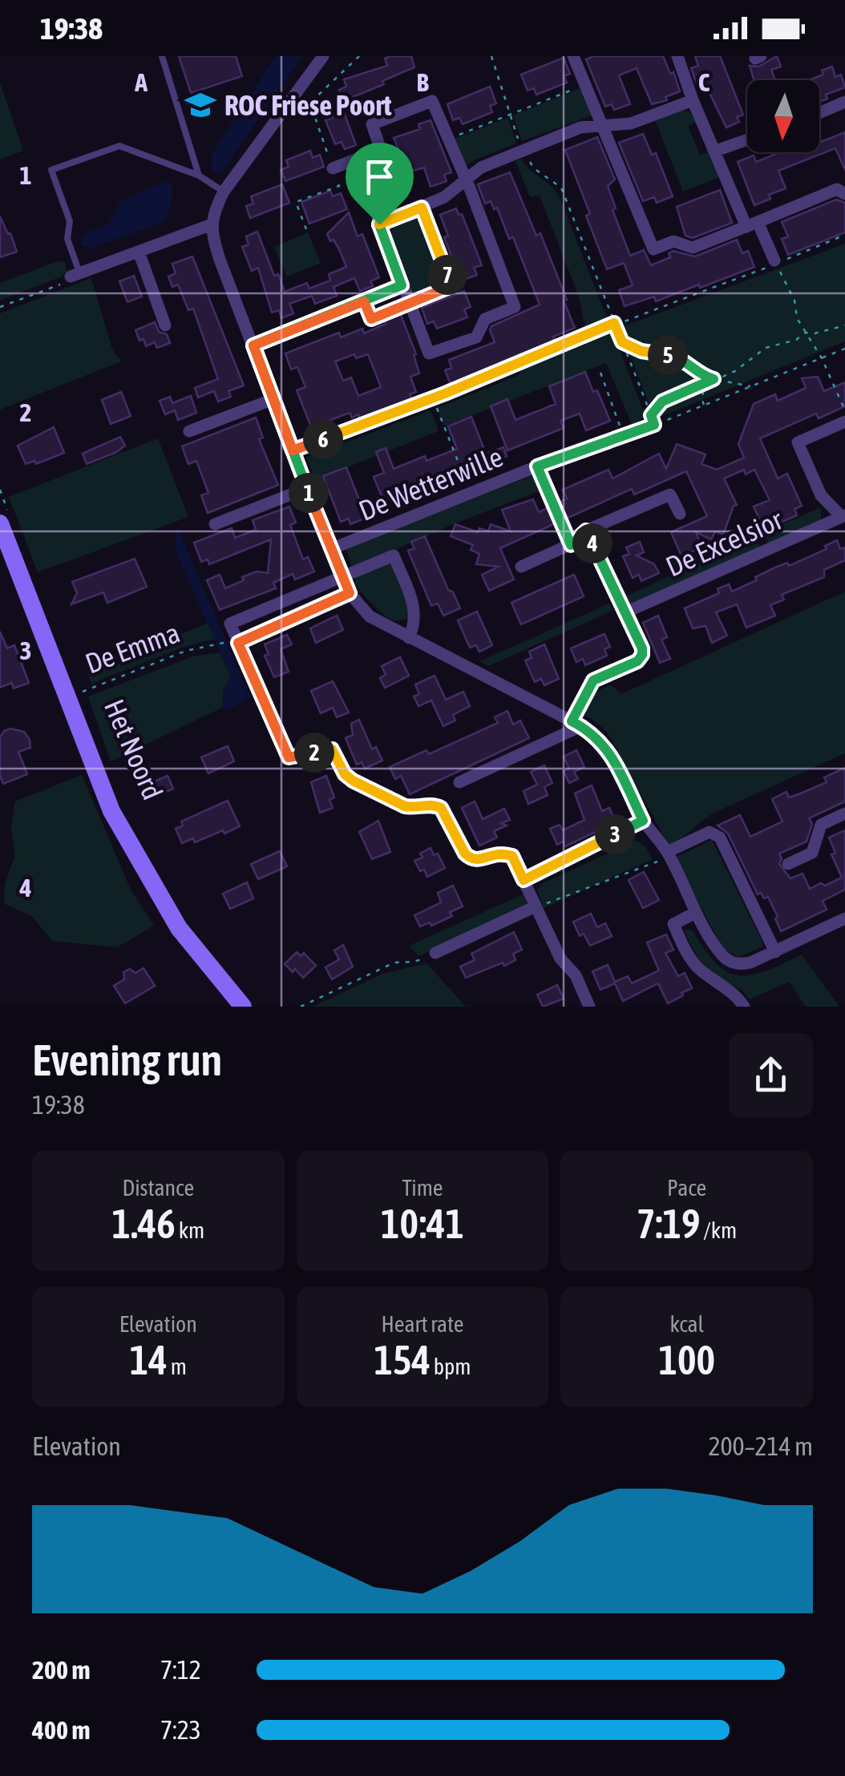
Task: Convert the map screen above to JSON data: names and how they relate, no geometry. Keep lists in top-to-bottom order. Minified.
{"streets":{"main road":["Het Noord"],"street":["De Wetterwille","De Excelsior"],"path":["De Emma"]},"crossings":[["De Wetterwille","De Emma"],["De Emma","Het Noord"]],"places":{"school or university":["ROC Friese Poort"]},"north":"bottom","page":{"status":"19:38","pins":["7","5","6","1","4","2","3"],"heading":["Evening run","19:38"],"stats":[["Distance","1.46 km"],["Time","10:41"],["Pace","7:19 /km"],["Elevation","14 m"],["Heart rate","154 bpm"],["kcal","100"]],"chart":["Elevation","200–214 m"],"list":[{"name":"200 m","note":"7:12"},{"name":"400 m","note":"7:23"}]},"grid":{"columns":["A","B","C"],"rows":["1","2","3","4"]}}
